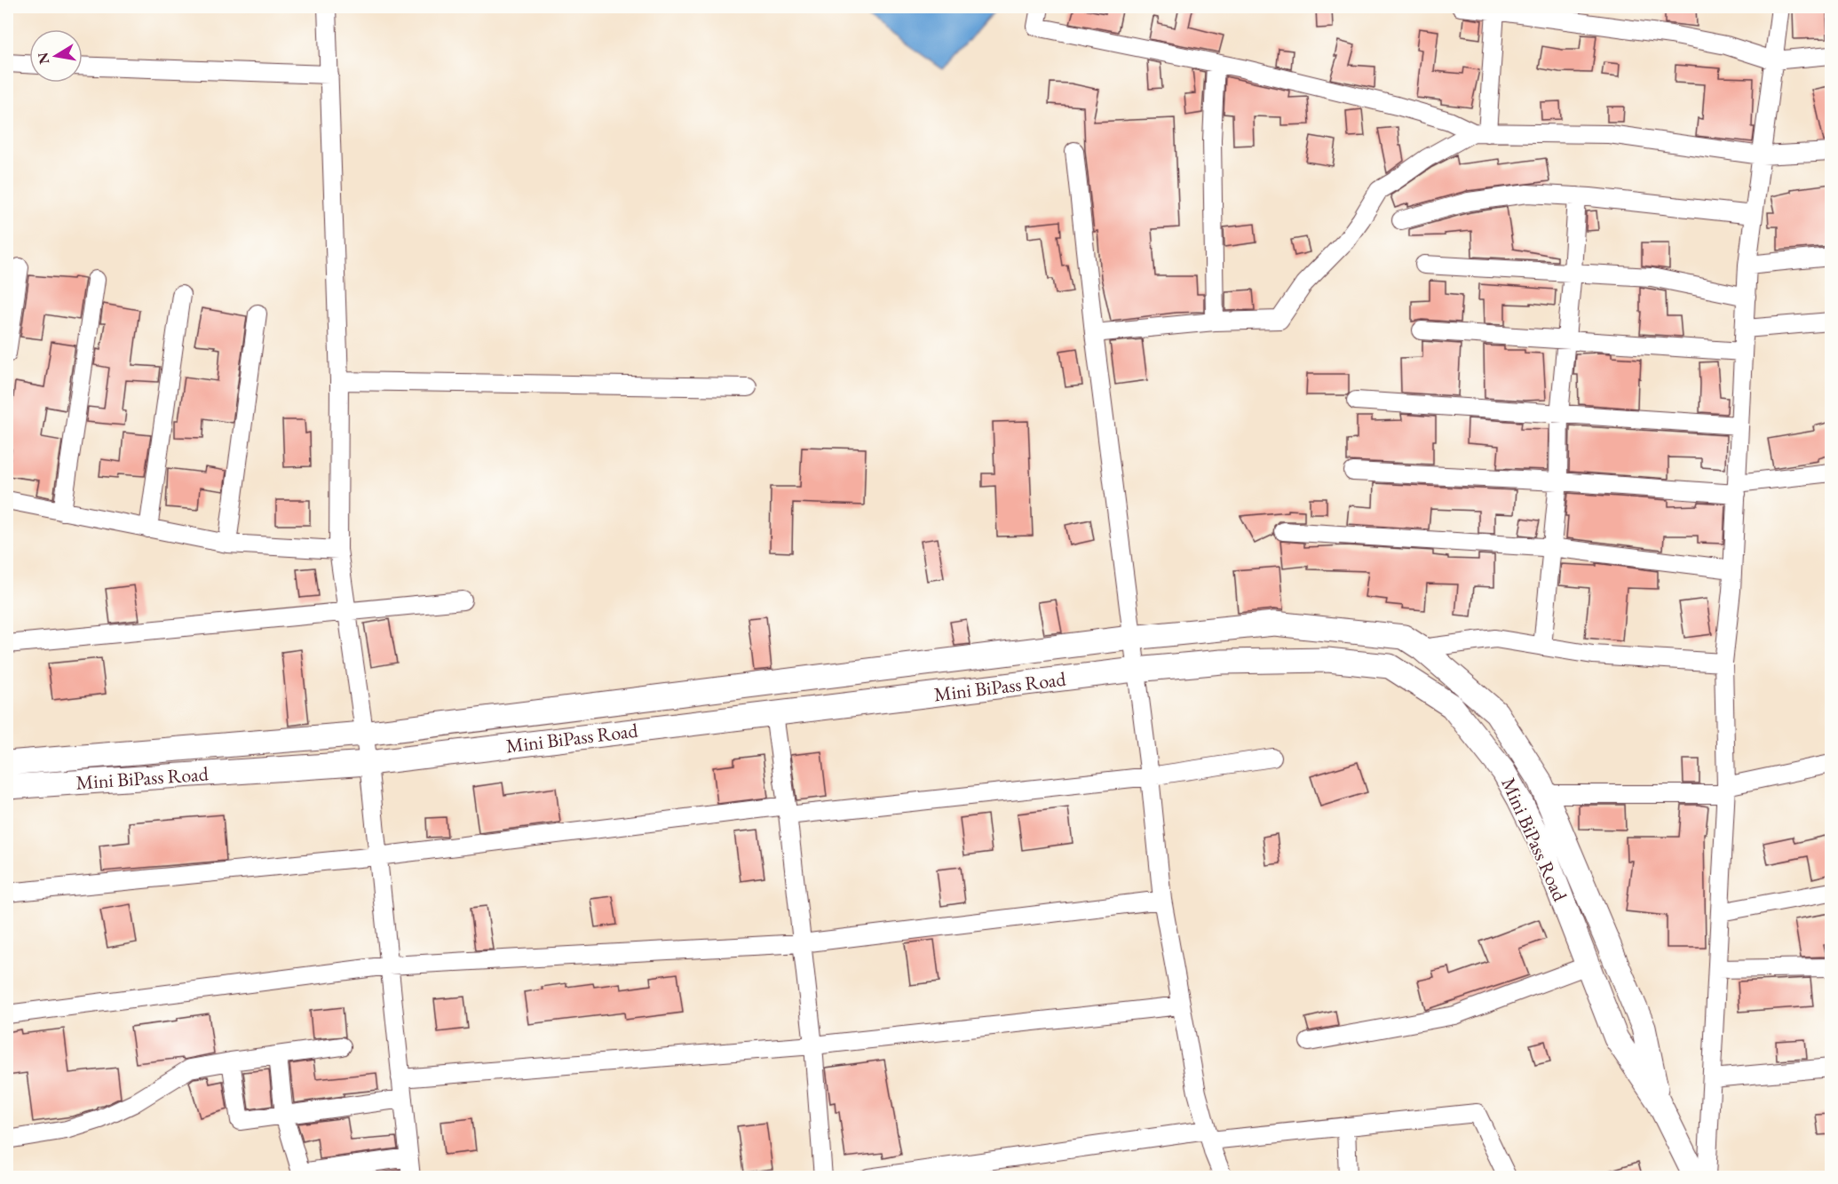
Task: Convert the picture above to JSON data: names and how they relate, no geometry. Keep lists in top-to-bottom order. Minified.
{"streets":{"street":["Mini BiPass Road"]},"north":"left"}
